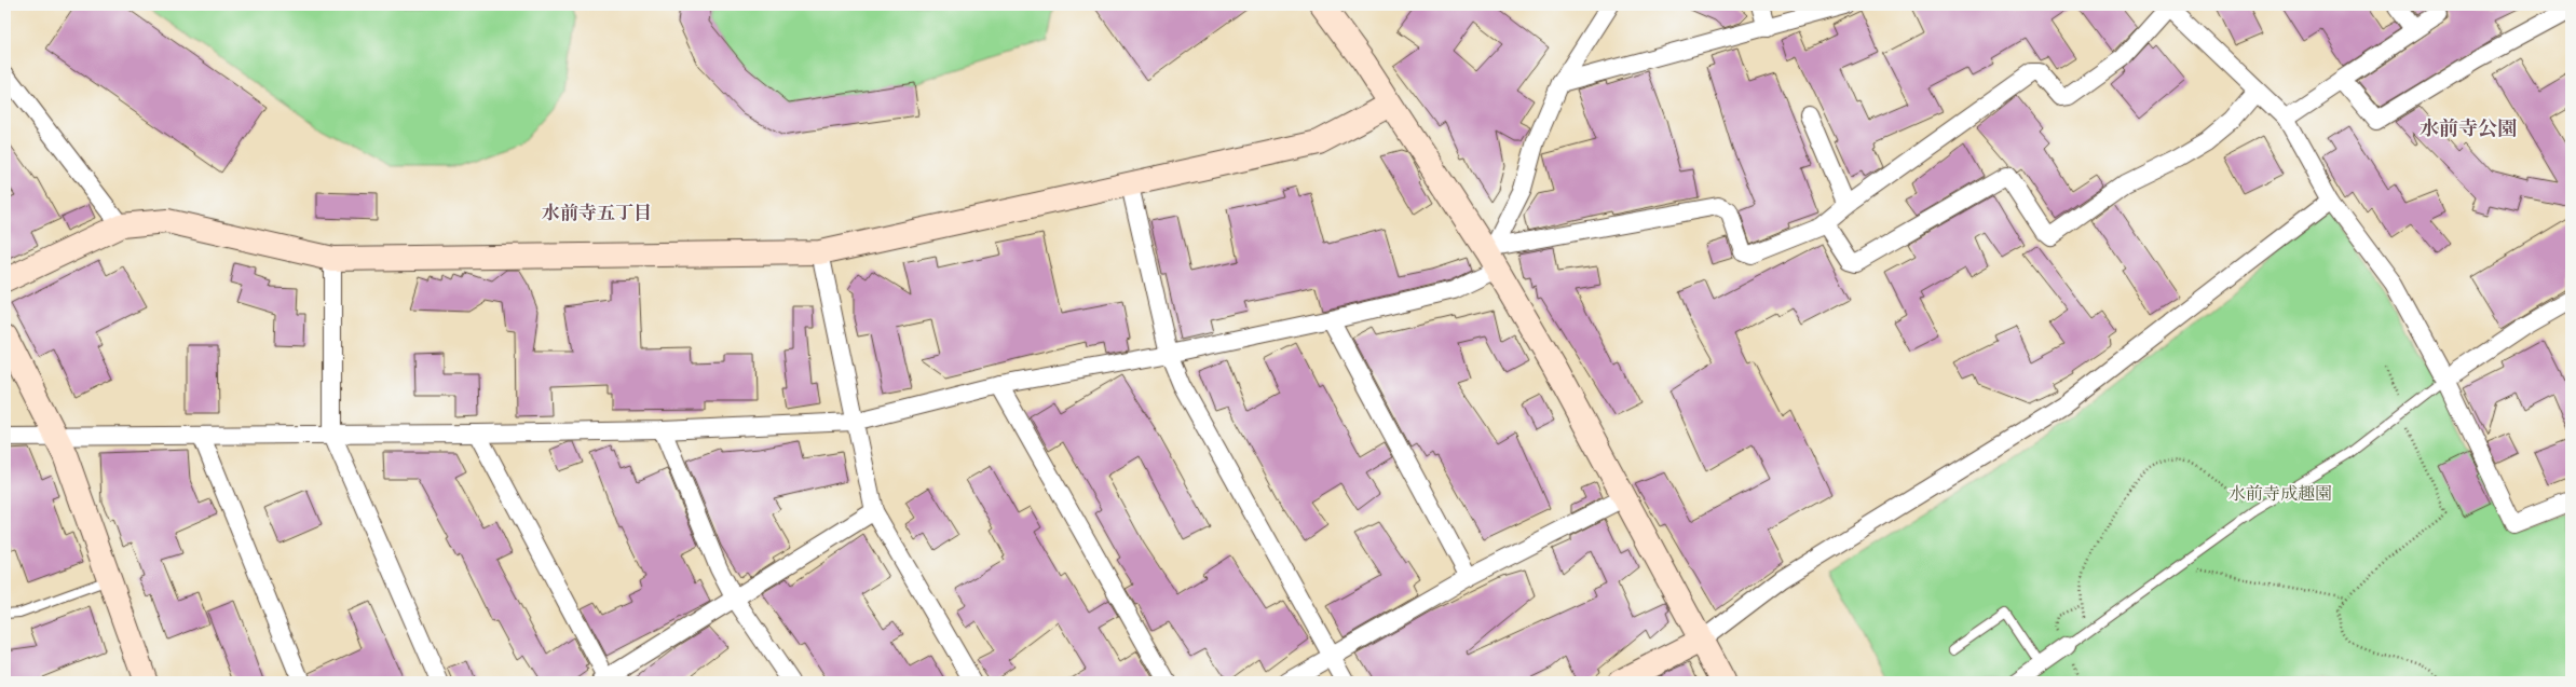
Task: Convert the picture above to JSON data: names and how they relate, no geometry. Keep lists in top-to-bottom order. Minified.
{"districts":["水前寺公園","水前寺五丁目"],"parks":["水前寺成趣園"]}
